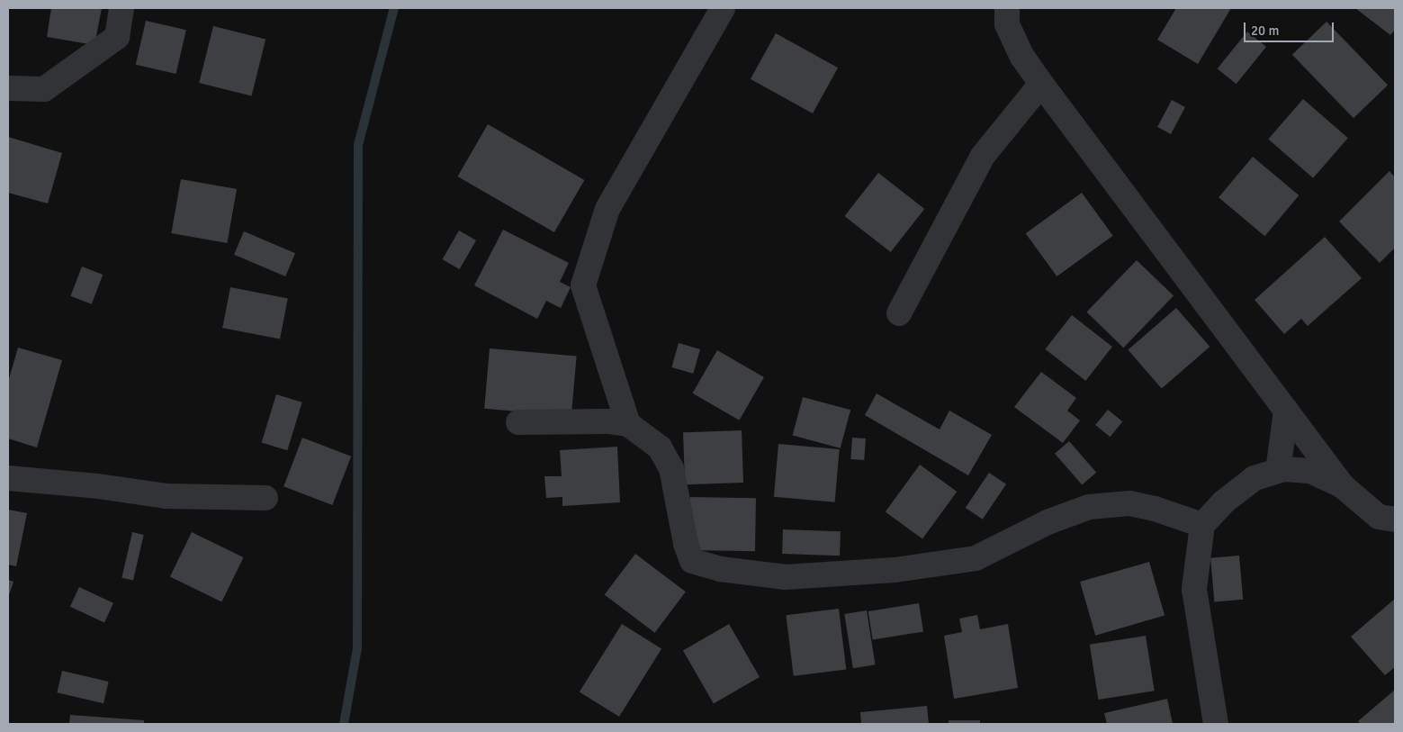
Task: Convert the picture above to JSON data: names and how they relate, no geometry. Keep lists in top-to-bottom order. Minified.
{"scale_bar":"20 m"}
